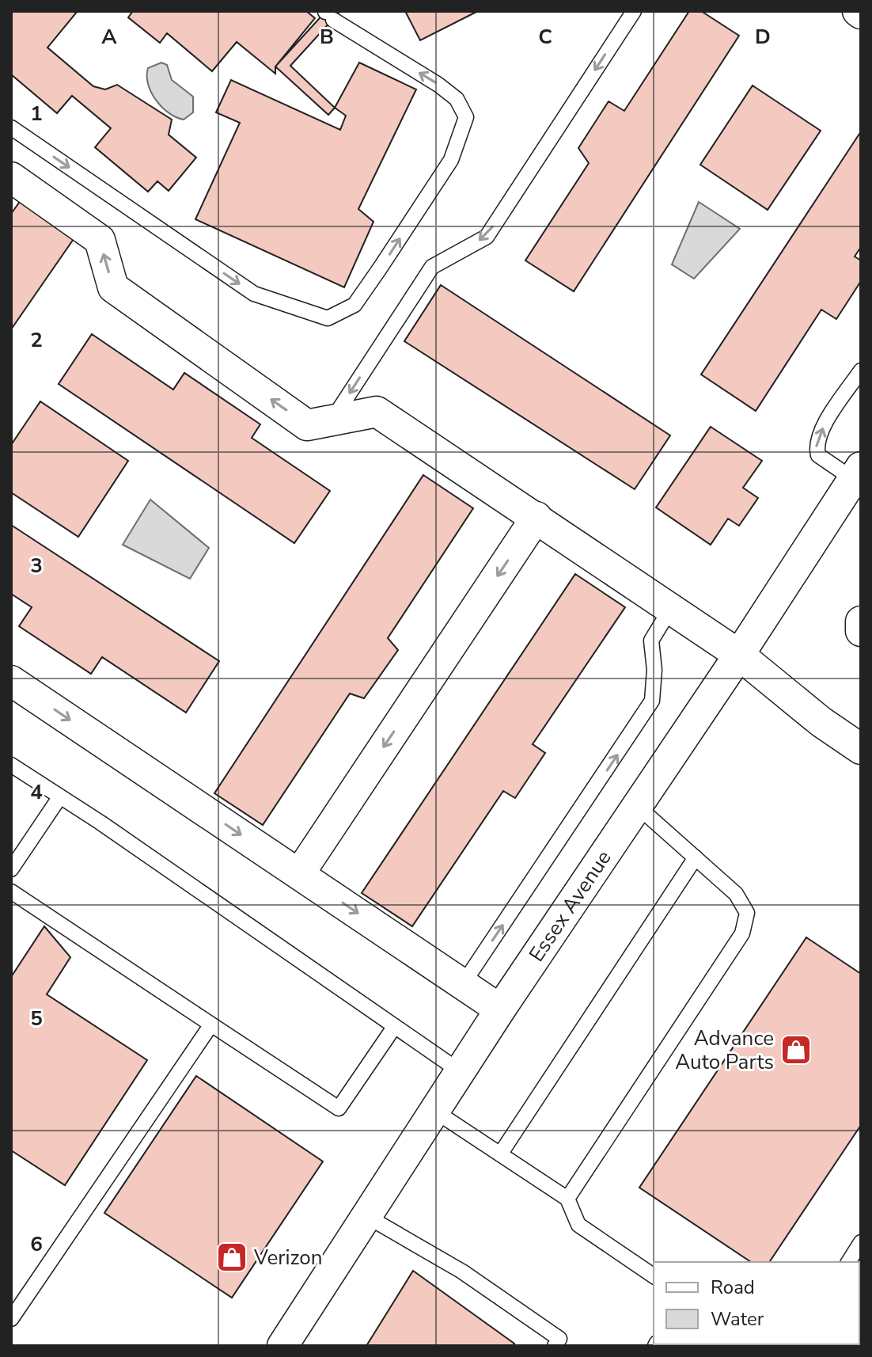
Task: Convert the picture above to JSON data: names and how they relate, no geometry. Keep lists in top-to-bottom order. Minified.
{"streets":{"street":["Essex Avenue"]},"places":{"shop":["Advance Auto Parts","Verizon"]},"legend":["Road","Water"],"grid":{"columns":["A","B","C","D"],"rows":["1","2","3","4","5","6"]}}
